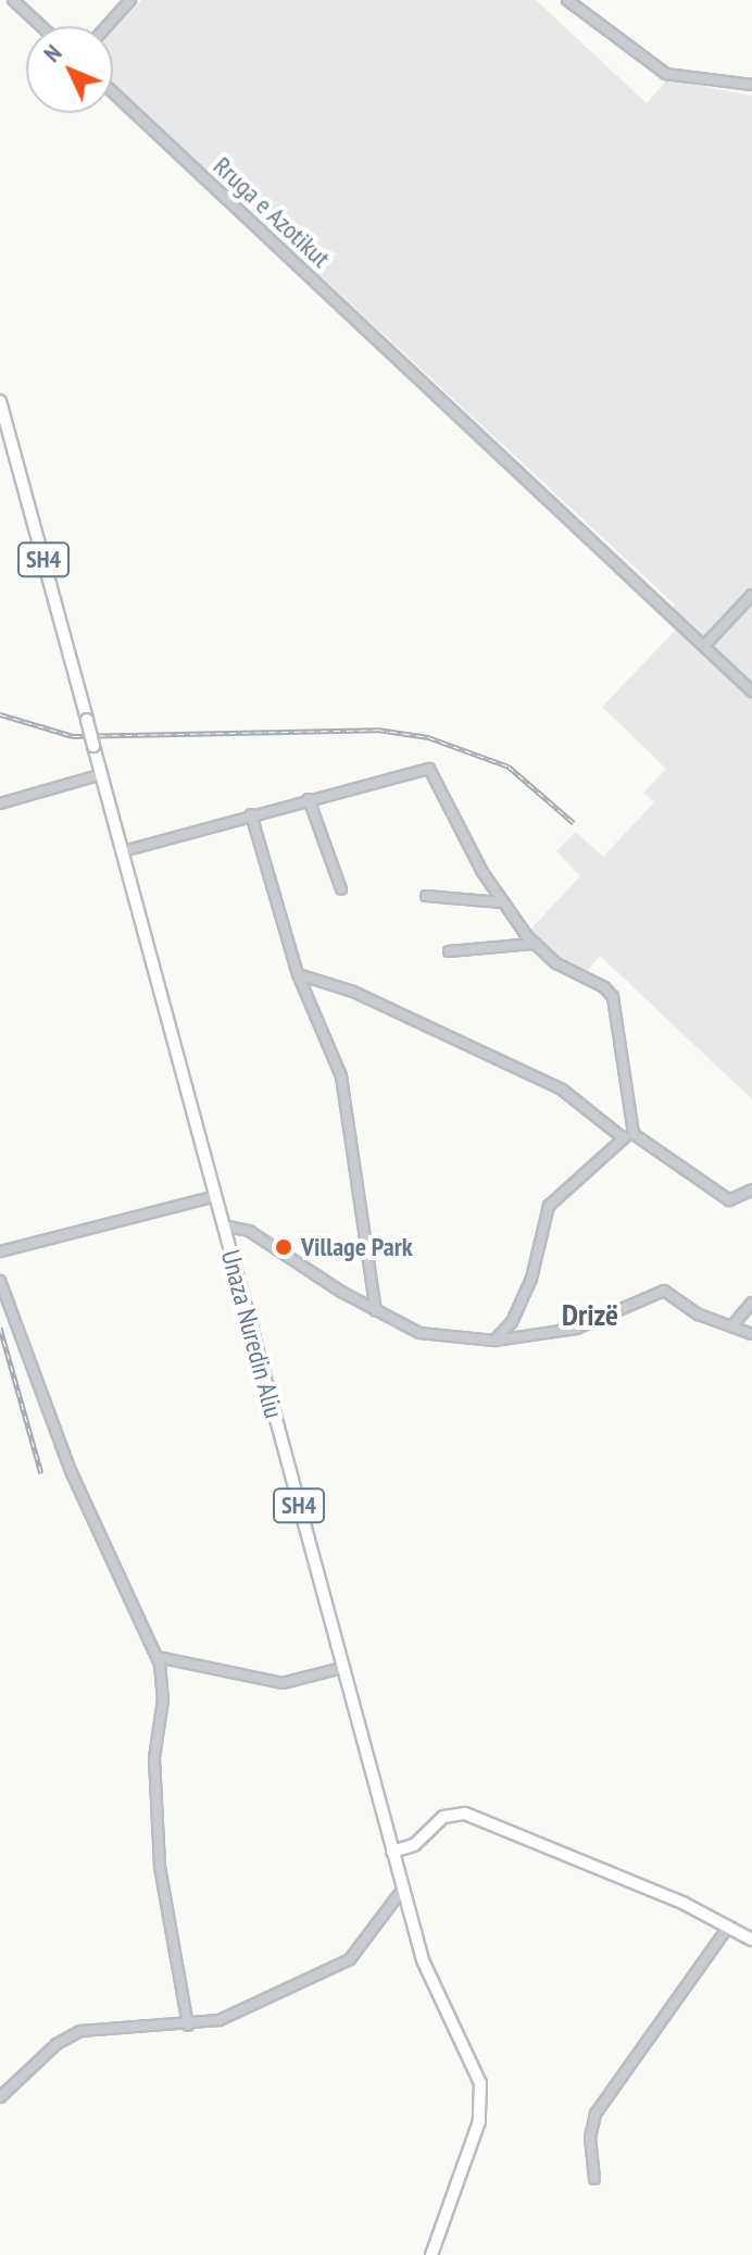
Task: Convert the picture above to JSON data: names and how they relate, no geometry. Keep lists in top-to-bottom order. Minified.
{"streets":{"main road":["SH4","Unaza Nuredin Aliu"],"street":["Rruga e Azotikut"]},"districts":["Drizë"],"places":["Village Park"],"north":"top left"}
